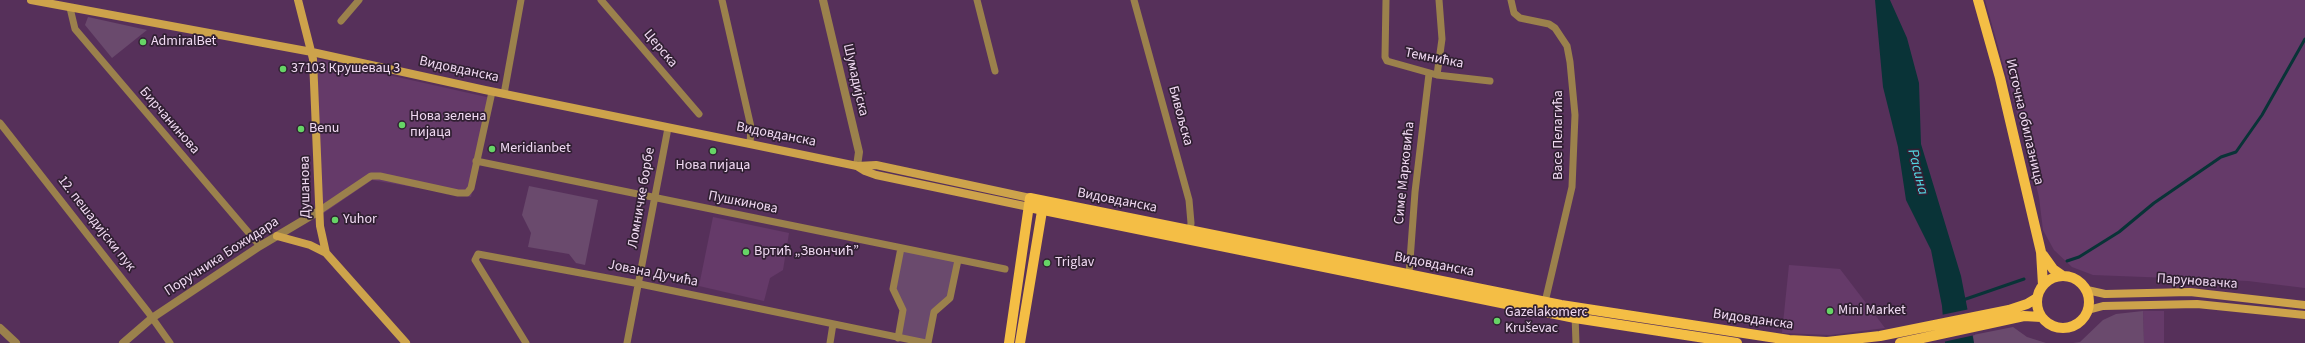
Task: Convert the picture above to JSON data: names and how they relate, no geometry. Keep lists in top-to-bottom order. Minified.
{"streets":{"main road":["Видовданска","Источна обилазница","Душанова","Паруновачка"],"street":["Церска","Темнићка","Шумадијска","Бивољска","Бирчанинова","Васе Пелагића","Симе Марковића","Ломничке борбе","Пушкинова","12. пешадијски пук","Поручника Божидара","Јована Дучића"]},"crossings":[["Темнићка","Симе Марковића"],["Видовданска","Шумадијска"],["Видовданска","Бивољска"],["Видовданска","Бирчанинова"],["Видовданска","Васе Пелагића"],["Видовданска","Симе Марковића"],["Видовданска","Душанова"],["Видовданска","Ломничке борбе"],["Видовданска","Поручника Божидара"],["Бирчанинова","Поручника Божидара"],["Источна обилазница","Паруновачка"],["Душанова","Поручника Божидара"],["Ломничке борбе","Пушкинова"],["Ломничке борбе","Јована Дучића"],["Пушкинова","Поручника Божидара"],["12. пешадијски пук","Поручника Божидара"]],"water":["Расина"],"places":["AdmiralBet","37103 Крушевац 3","Нова зелена пијаца","Benu","Meridianbet","Нова пијаца","Yuhor","Вртић „Звончић”","Triglav","Mini Market","Gazelakomerc Kruševac"]}
